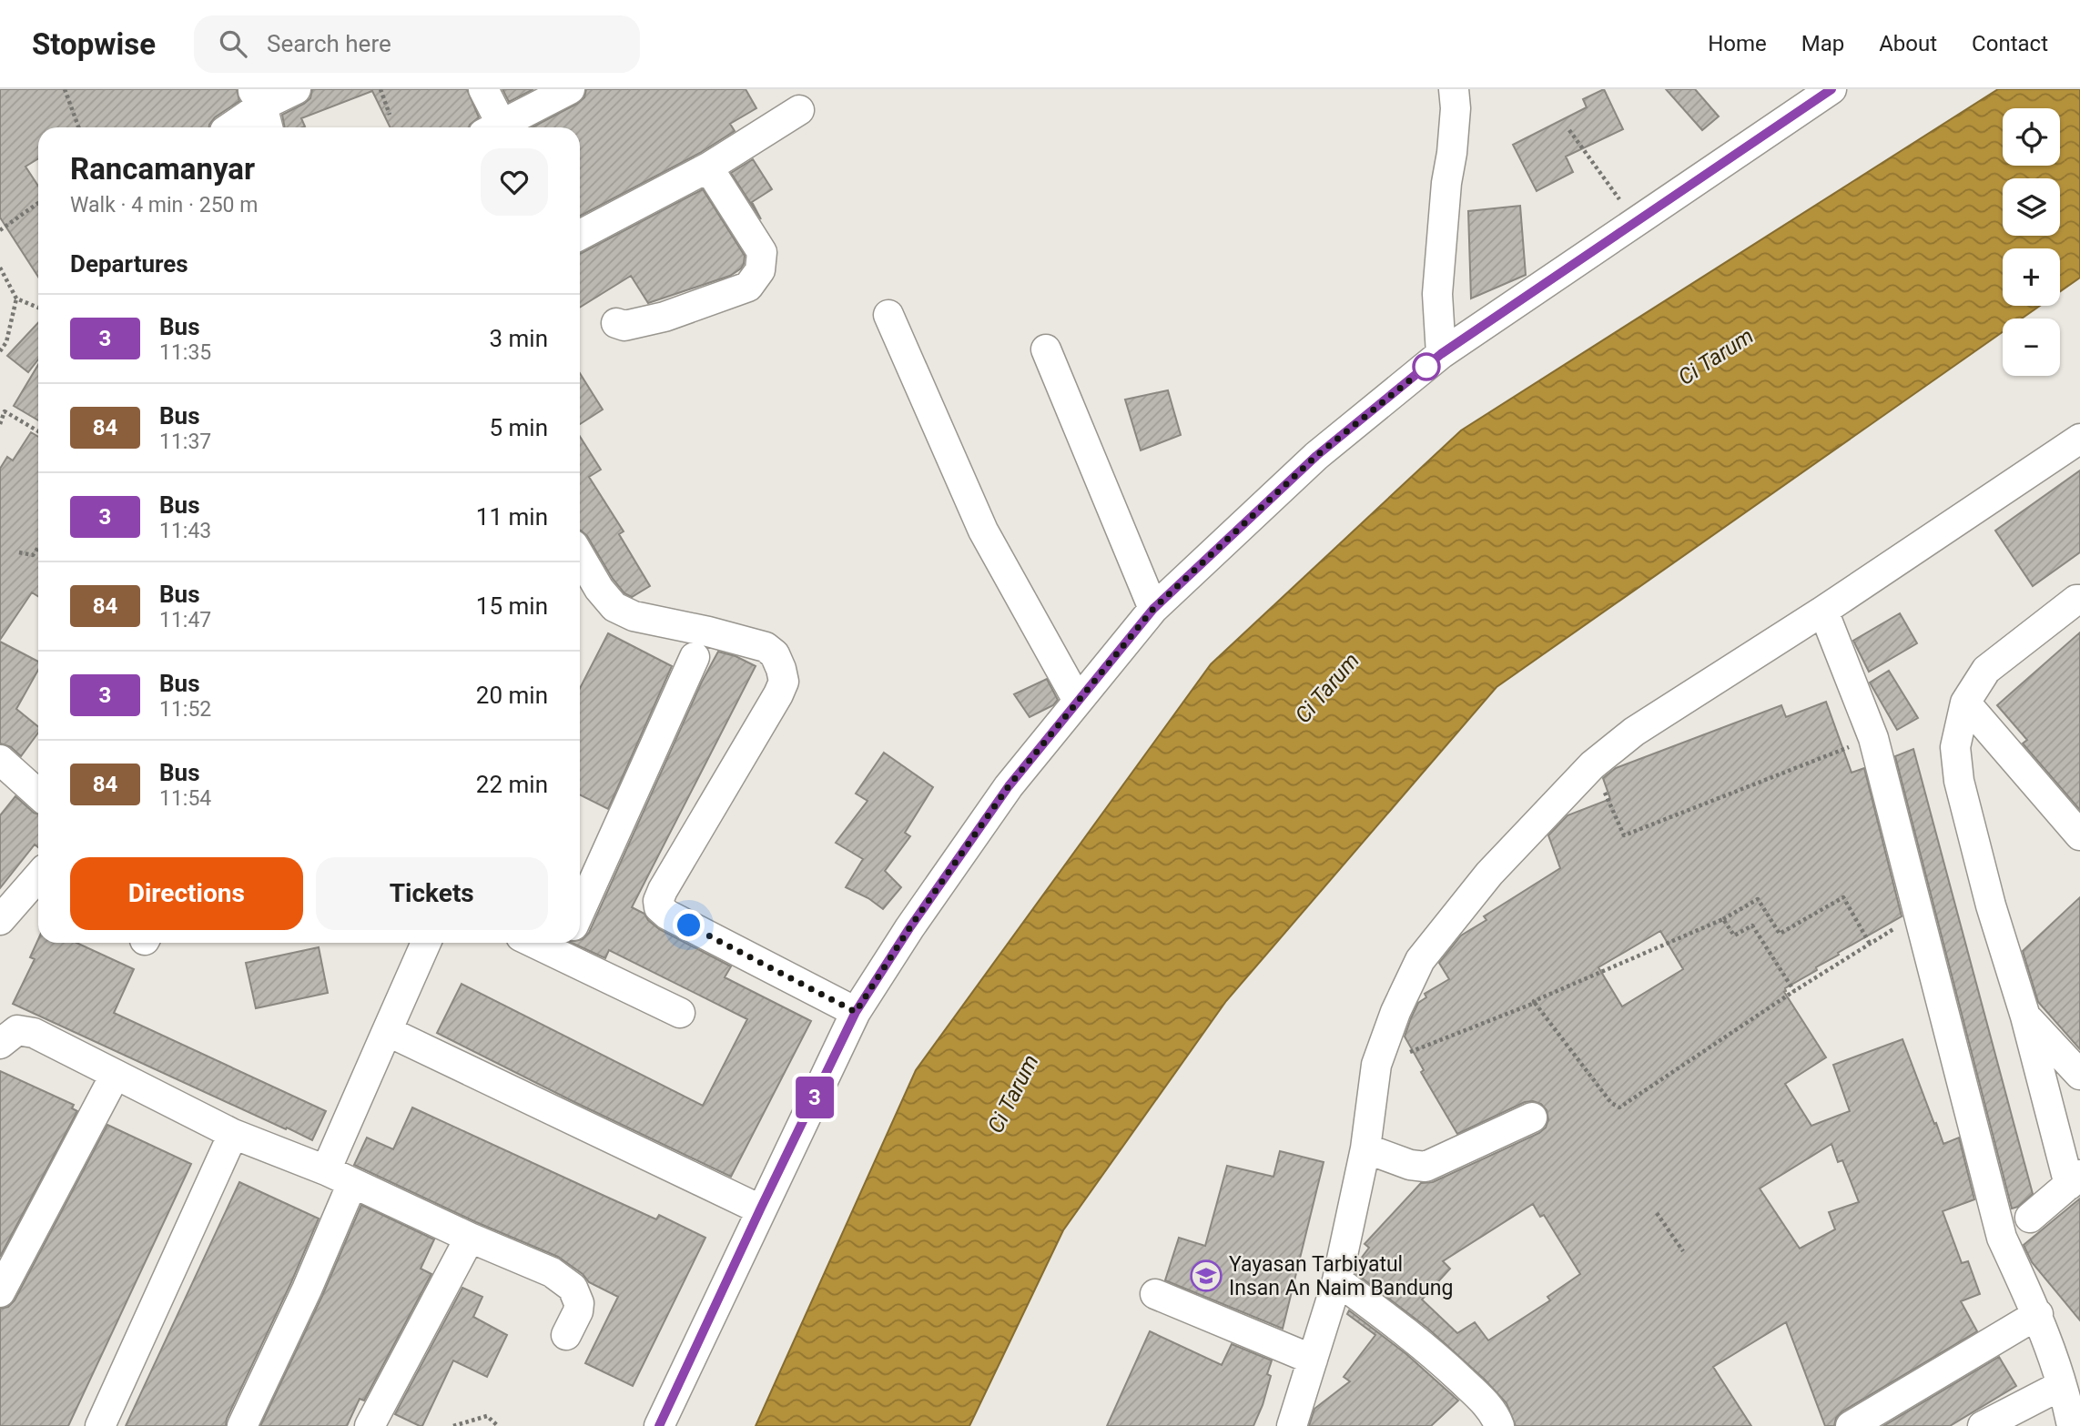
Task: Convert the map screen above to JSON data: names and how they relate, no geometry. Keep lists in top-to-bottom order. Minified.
{"water":["Ci Tarum"],"places":{"school or university":["Yayasan Tarbiyatul Insan An Naim Bandung"]},"lines":["bus line 3"],"page":{"header":"Stopwise","search":"Search here","nav":["Home","Map","About","Contact"],"on_map":"3","map_buttons":["+","−"],"heading":[["Rancamanyar","Walk · 4 min · 250 m"],"Departures"],"list":[{"mark":"3","name":"Bus","note":"11:35","value":"3 min"},{"mark":"84","name":"Bus","note":"11:37","value":"5 min"},{"mark":"3","name":"Bus","note":"11:43","value":"11 min"},{"mark":"84","name":"Bus","note":"11:47","value":"15 min"},{"mark":"3","name":"Bus","note":"11:52","value":"20 min"},{"mark":"84","name":"Bus","note":"11:54","value":"22 min"}],"buttons":["Directions","Tickets"]}}
